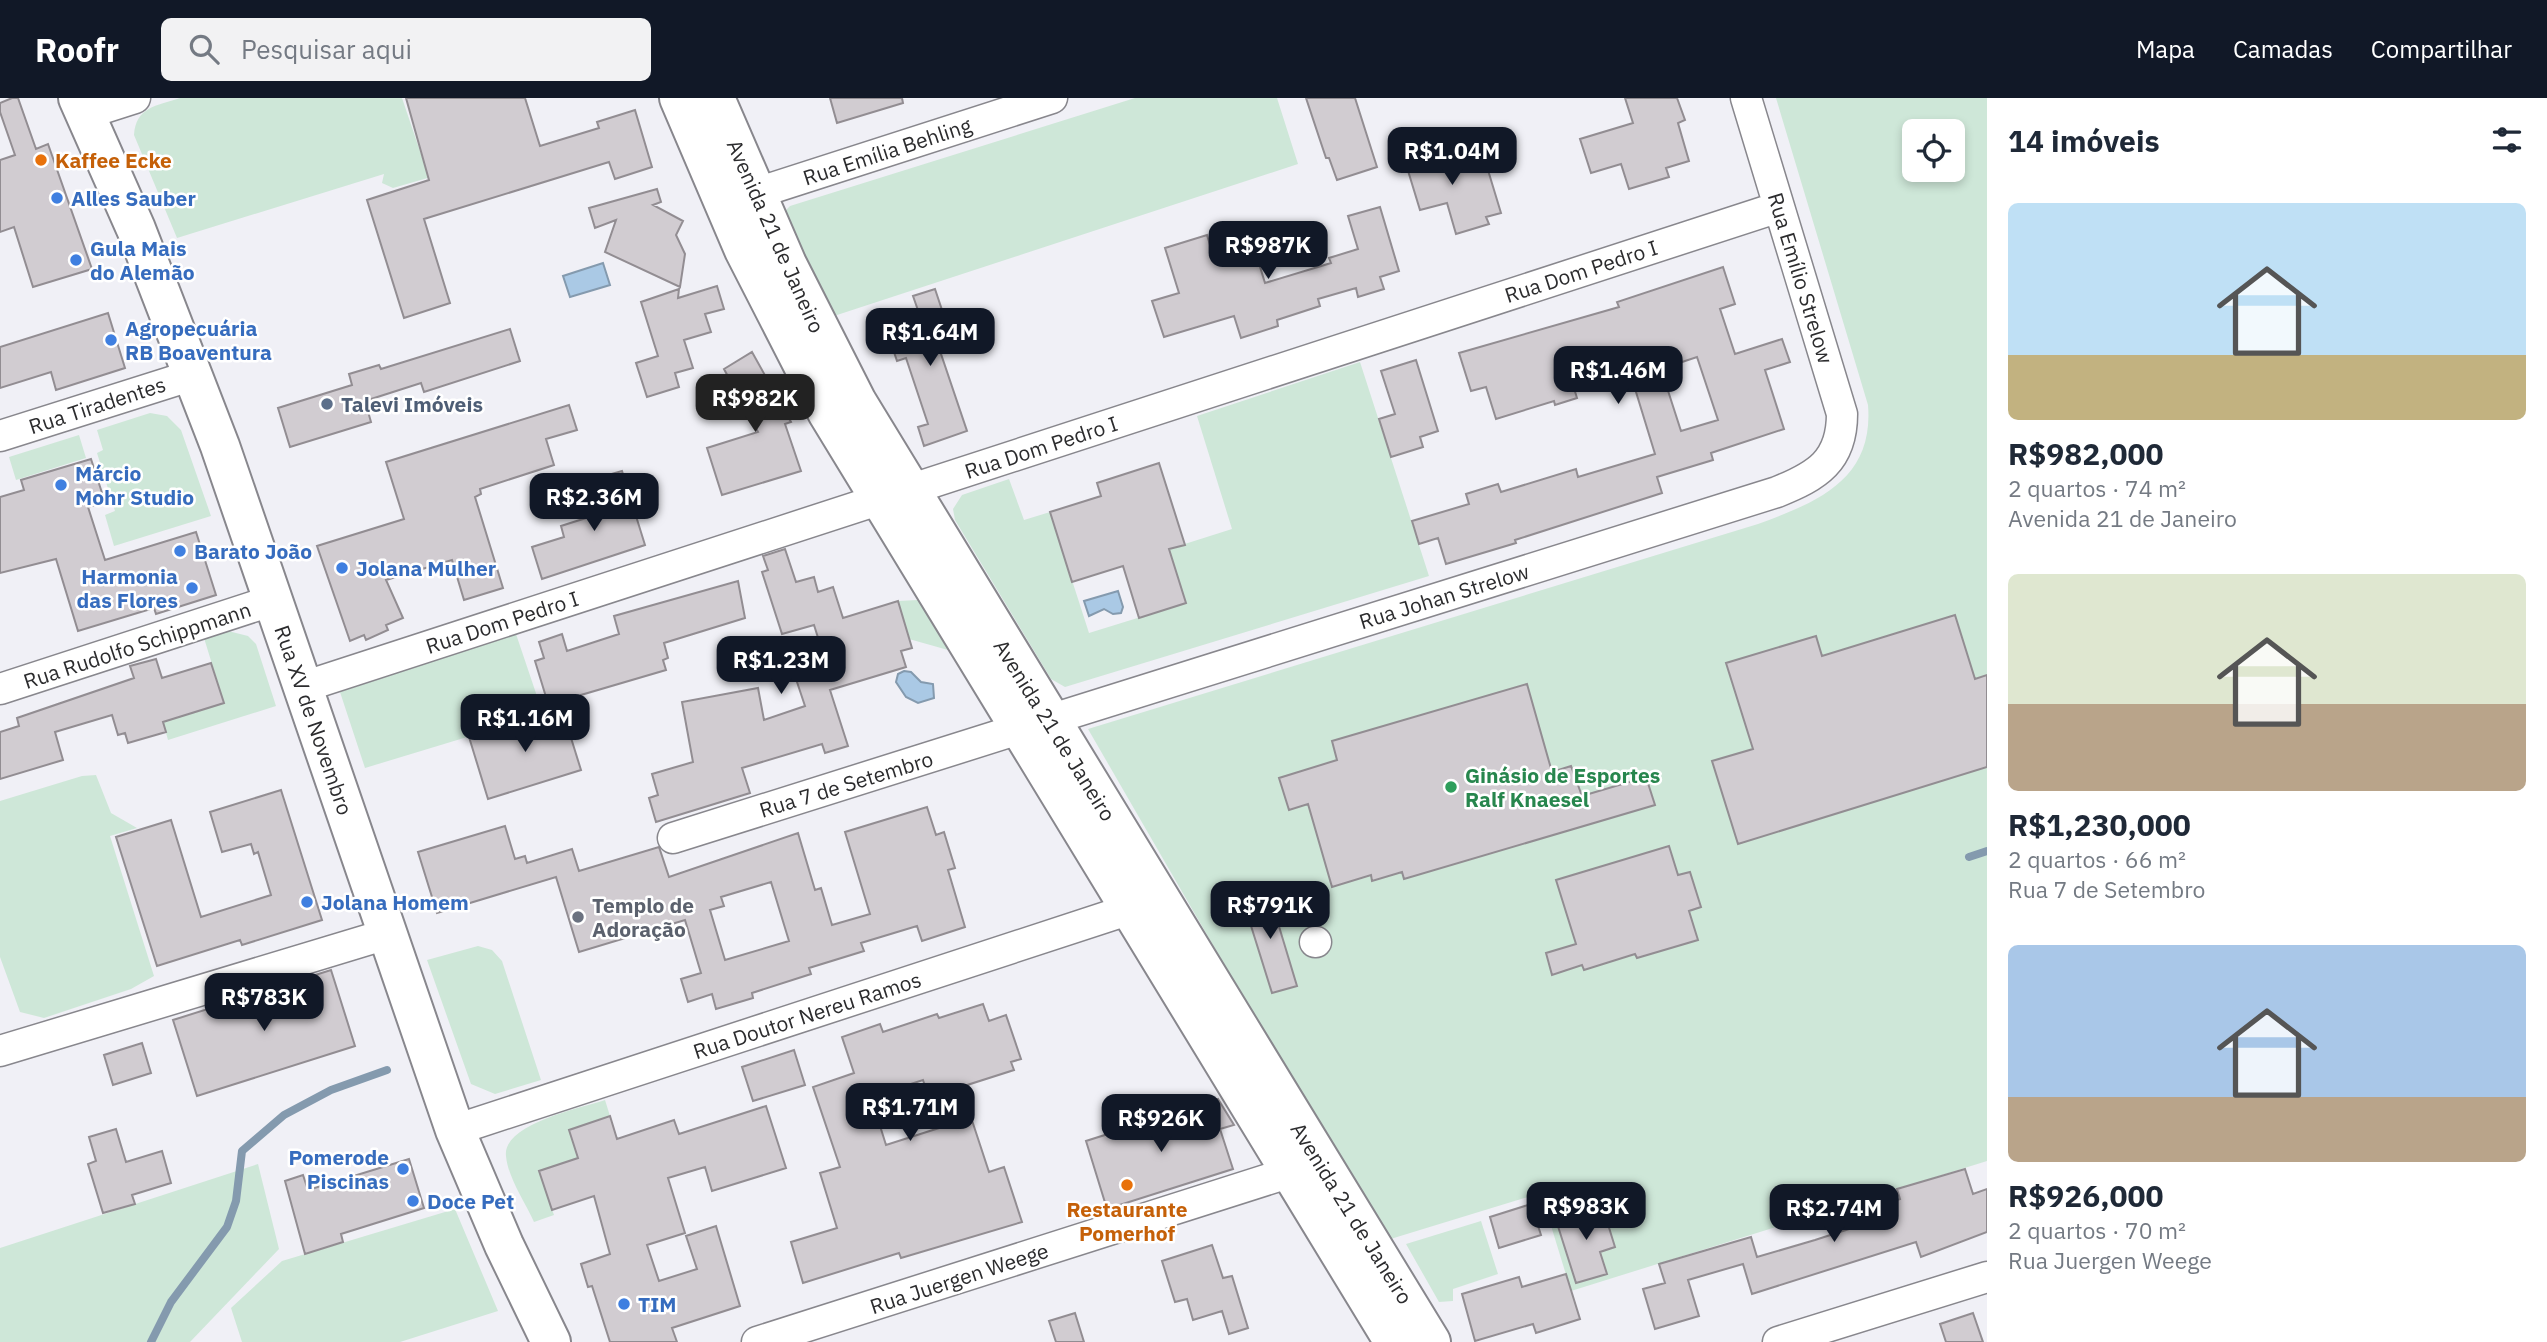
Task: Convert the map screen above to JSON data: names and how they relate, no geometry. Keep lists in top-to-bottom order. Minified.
{"streets":{"main road":["Avenida 21 de Janeiro","Rua XV de Novembro"],"street":["Rua Emília Behling","Rua Dom Pedro I","Rua Emílio Strelow","Rua Tiradentes","Rua Johan Strelow","Rua Rudolfo Schippmann","Rua 7 de Setembro","Rua Doutor Nereu Ramos","Rua Juergen Weege"]},"crossings":[["Rua Emília Behling","Avenida 21 de Janeiro"],["Avenida 21 de Janeiro","Rua Dom Pedro I"],["Avenida 21 de Janeiro","Rua Johan Strelow"],["Avenida 21 de Janeiro","Rua 7 de Setembro"],["Avenida 21 de Janeiro","Rua Doutor Nereu Ramos"],["Avenida 21 de Janeiro","Rua Juergen Weege"],["Rua Dom Pedro I","Rua Emílio Strelow"],["Rua Dom Pedro I","Rua XV de Novembro"],["Rua Emílio Strelow","Rua Johan Strelow"],["Rua Tiradentes","Rua XV de Novembro"],["Rua Johan Strelow","Rua 7 de Setembro"],["Rua Rudolfo Schippmann","Rua XV de Novembro"],["Rua XV de Novembro","Rua Doutor Nereu Ramos"]],"places":["Kaffee Ecke","Alles Sauber","Gula Mais do Alemão","Agropecuária RB Boaventura","Talevi Imóveis","Márcio Mohr Studio","Barato João","Jolana Mulher","Harmonia das Flores","Ginásio de Esportes Ralf Knaesel","Jolana Homem","Templo de Adoração","Pomerode Piscinas","Restaurante Pomerhof","Doce Pet","TIM"],"page":{"header":"Roofr","search":"Pesquisar aqui","nav":["Mapa","Camadas","Compartilhar"],"heading":"14 imóveis","price":["R$1.04M","R$987K","R$1.64M","R$1.46M","R$982K","R$2.36M","R$1.23M","R$1.16M","R$791K","R$783K","R$1.71M","R$926K","R$983K","R$2.74M"],"list":[{"name":"R$982,000","note":"2 quartos · 74 m² · Avenida 21 de Janeiro"},{"name":"R$1,230,000","note":"2 quartos · 66 m² · Rua 7 de Setembro"},{"name":"R$926,000","note":"2 quartos · 70 m² · Rua Juergen Weege"}]}}
